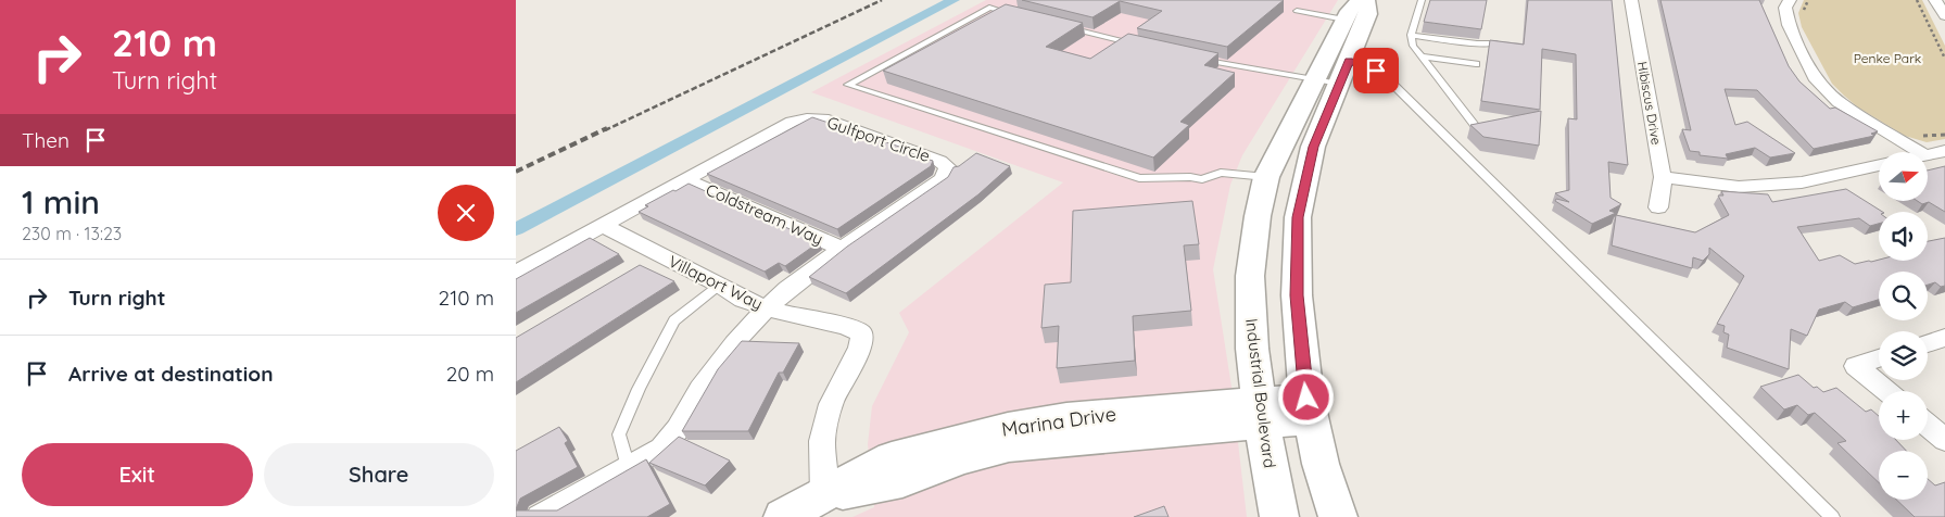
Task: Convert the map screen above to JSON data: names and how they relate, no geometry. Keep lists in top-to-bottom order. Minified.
{"streets":{"main road":["Industrial Boulevard","Marina Drive"],"street":["Hibiscus Drive","Gulfport Circle","Coldstream Way","Villaport Way"]},"crossings":[["Gulfport Circle","Coldstream Way"],["Gulfport Circle","Villaport Way"],["Villaport Way","Marina Drive"],["Industrial Boulevard","Marina Drive"]],"parks":["Penke Park"],"north":"right","page":{"turn":["210 m","Turn right"],"then":"Then","map_buttons":["+","−"],"heading":["1 min","230 m · 13:23"],"list":[{"name":"Turn right","value":"210 m"},{"name":"Arrive at destination","value":"20 m"}],"buttons":["Exit","Share"]}}
